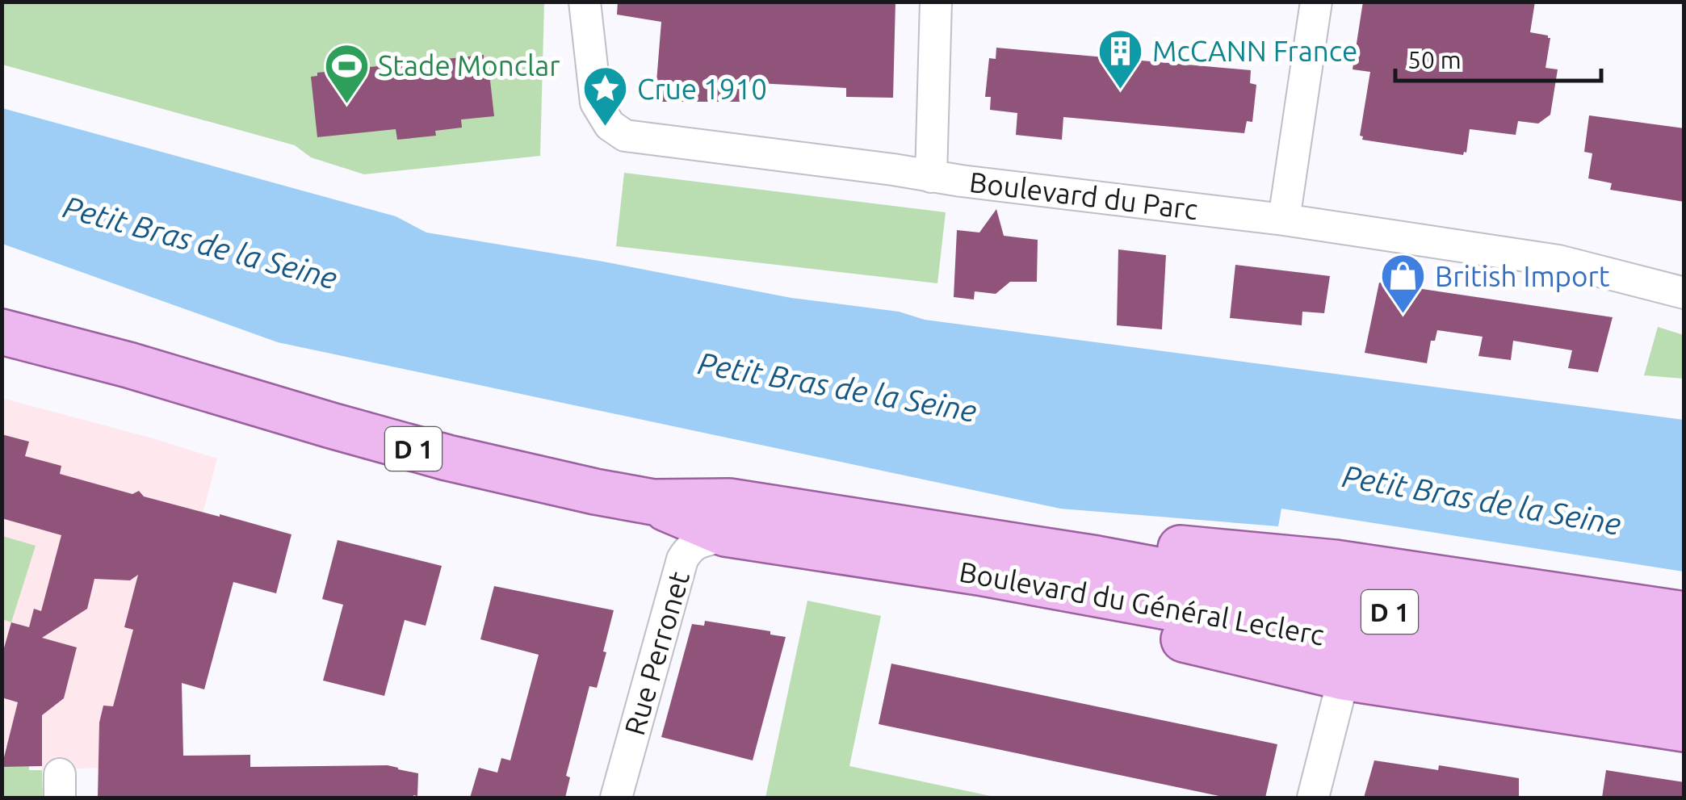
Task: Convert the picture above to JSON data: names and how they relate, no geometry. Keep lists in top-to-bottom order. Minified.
{"streets":{"main road":["D 1","Boulevard du Général Leclerc"],"street":["Boulevard du Parc","Rue Perronet"]},"crossings":[["Boulevard du Général Leclerc","Rue Perronet"]],"water":["Petit Bras de la Seine"],"places":{"building":["McCANN France"],"sports":["Stade Monclar"],"place":["Crue 1910"],"shop":["British Import"]},"scale_bar":"50 m"}
